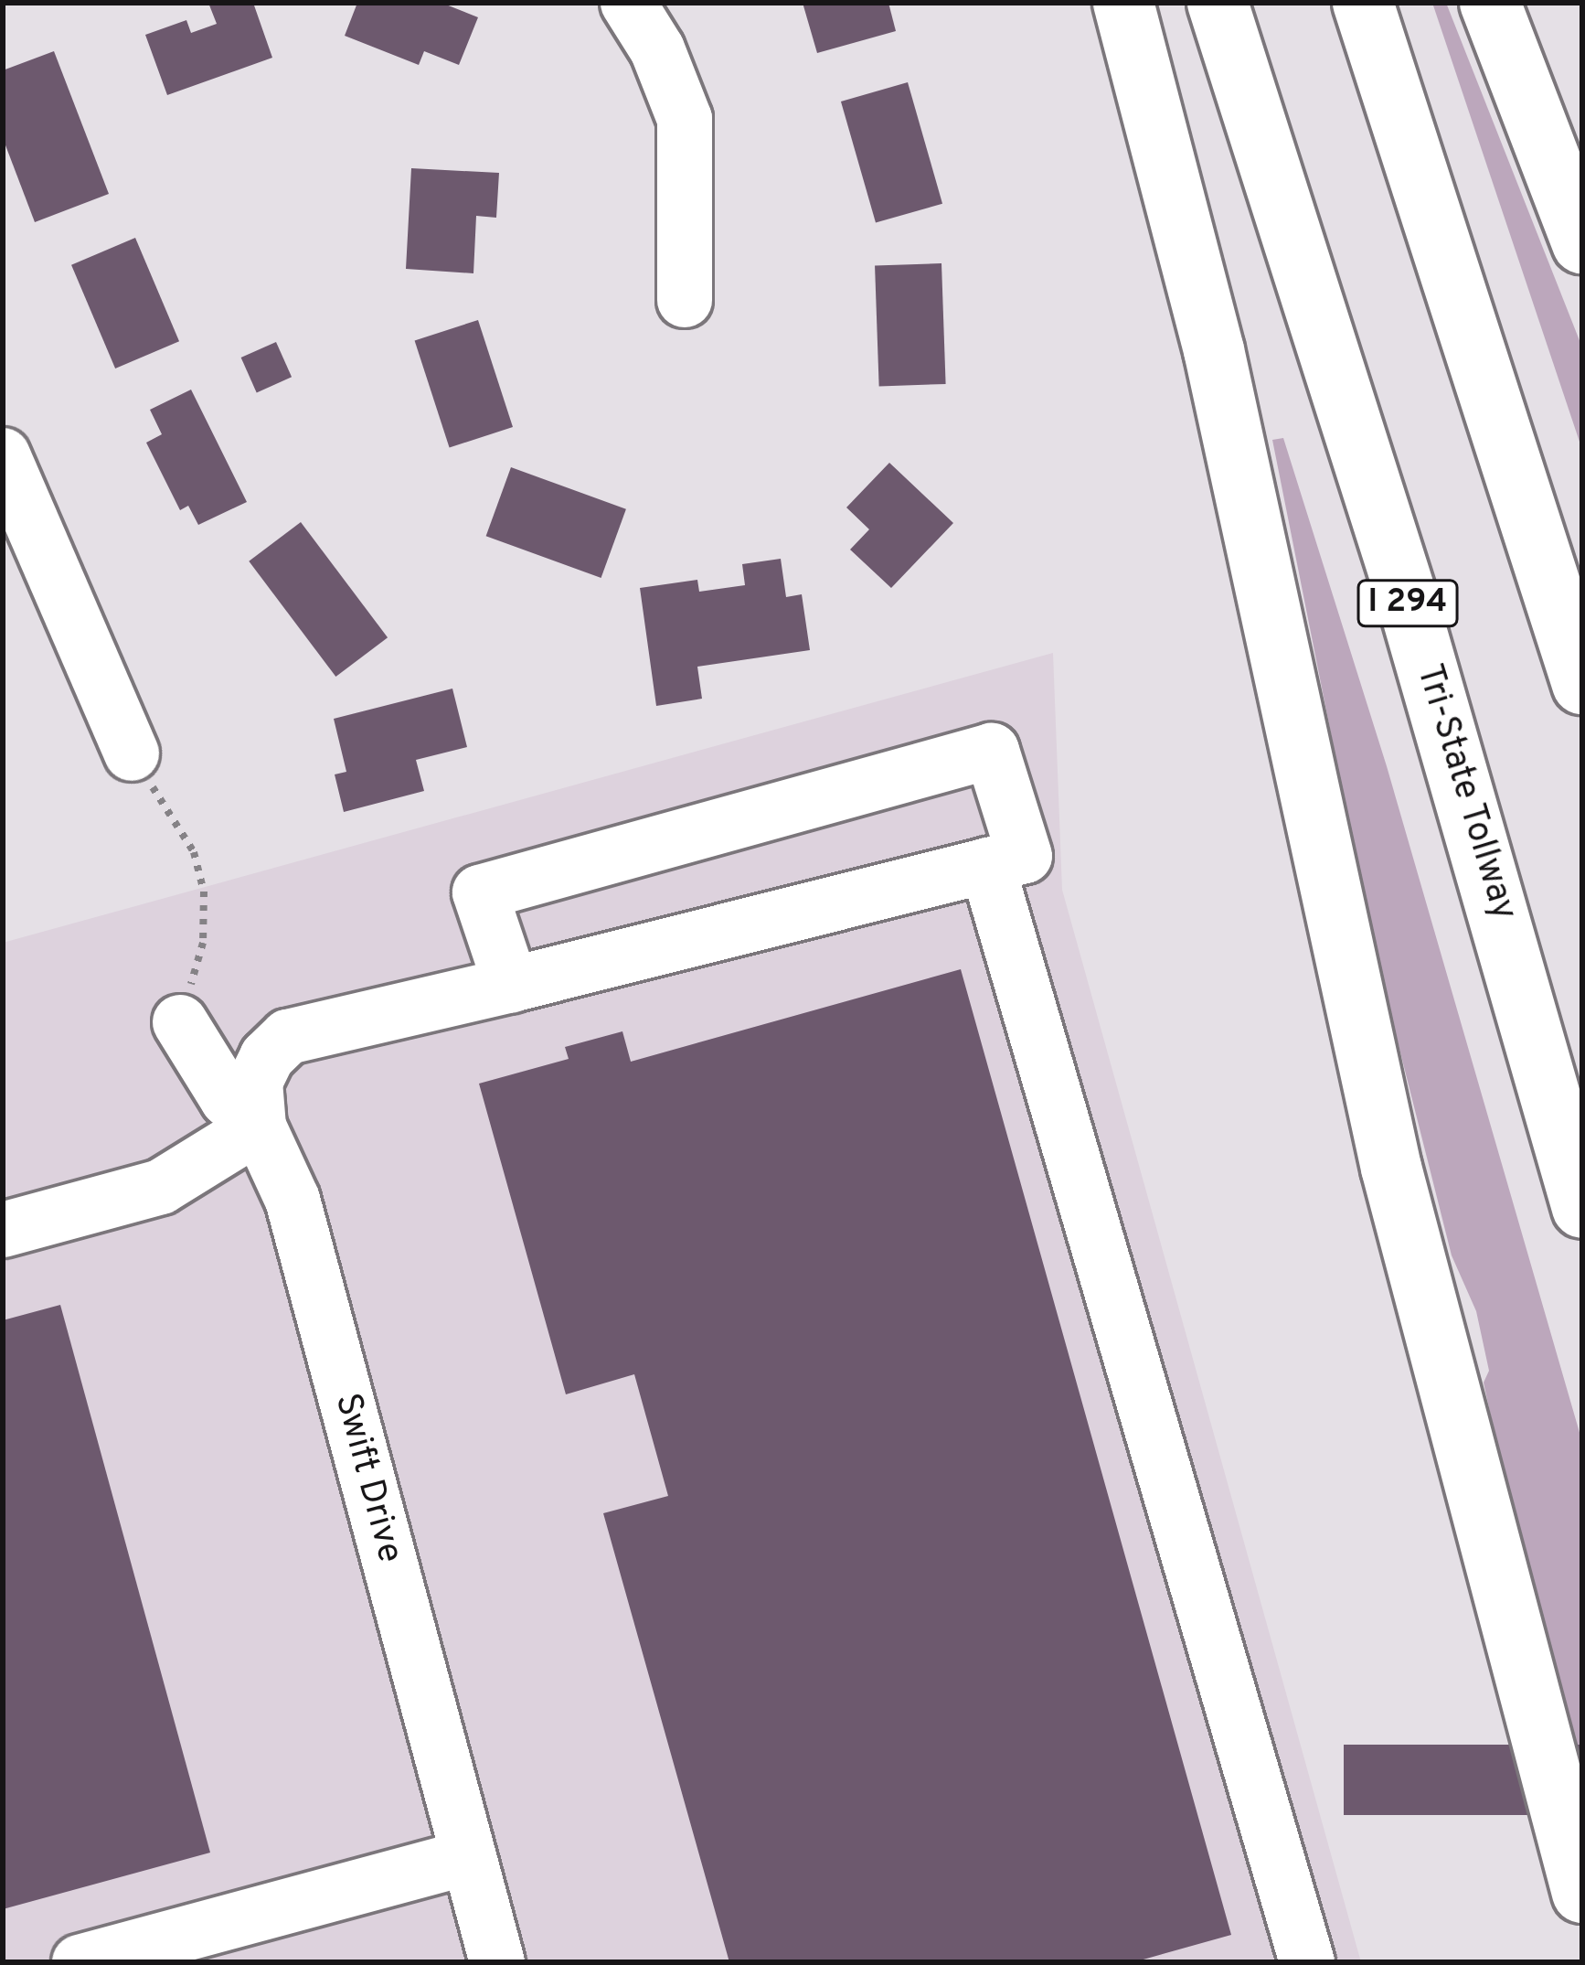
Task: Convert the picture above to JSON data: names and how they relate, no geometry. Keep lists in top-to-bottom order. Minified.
{"streets":{"highway":["I 294","Tri-State Tollway"],"street":["Swift Drive"]}}
